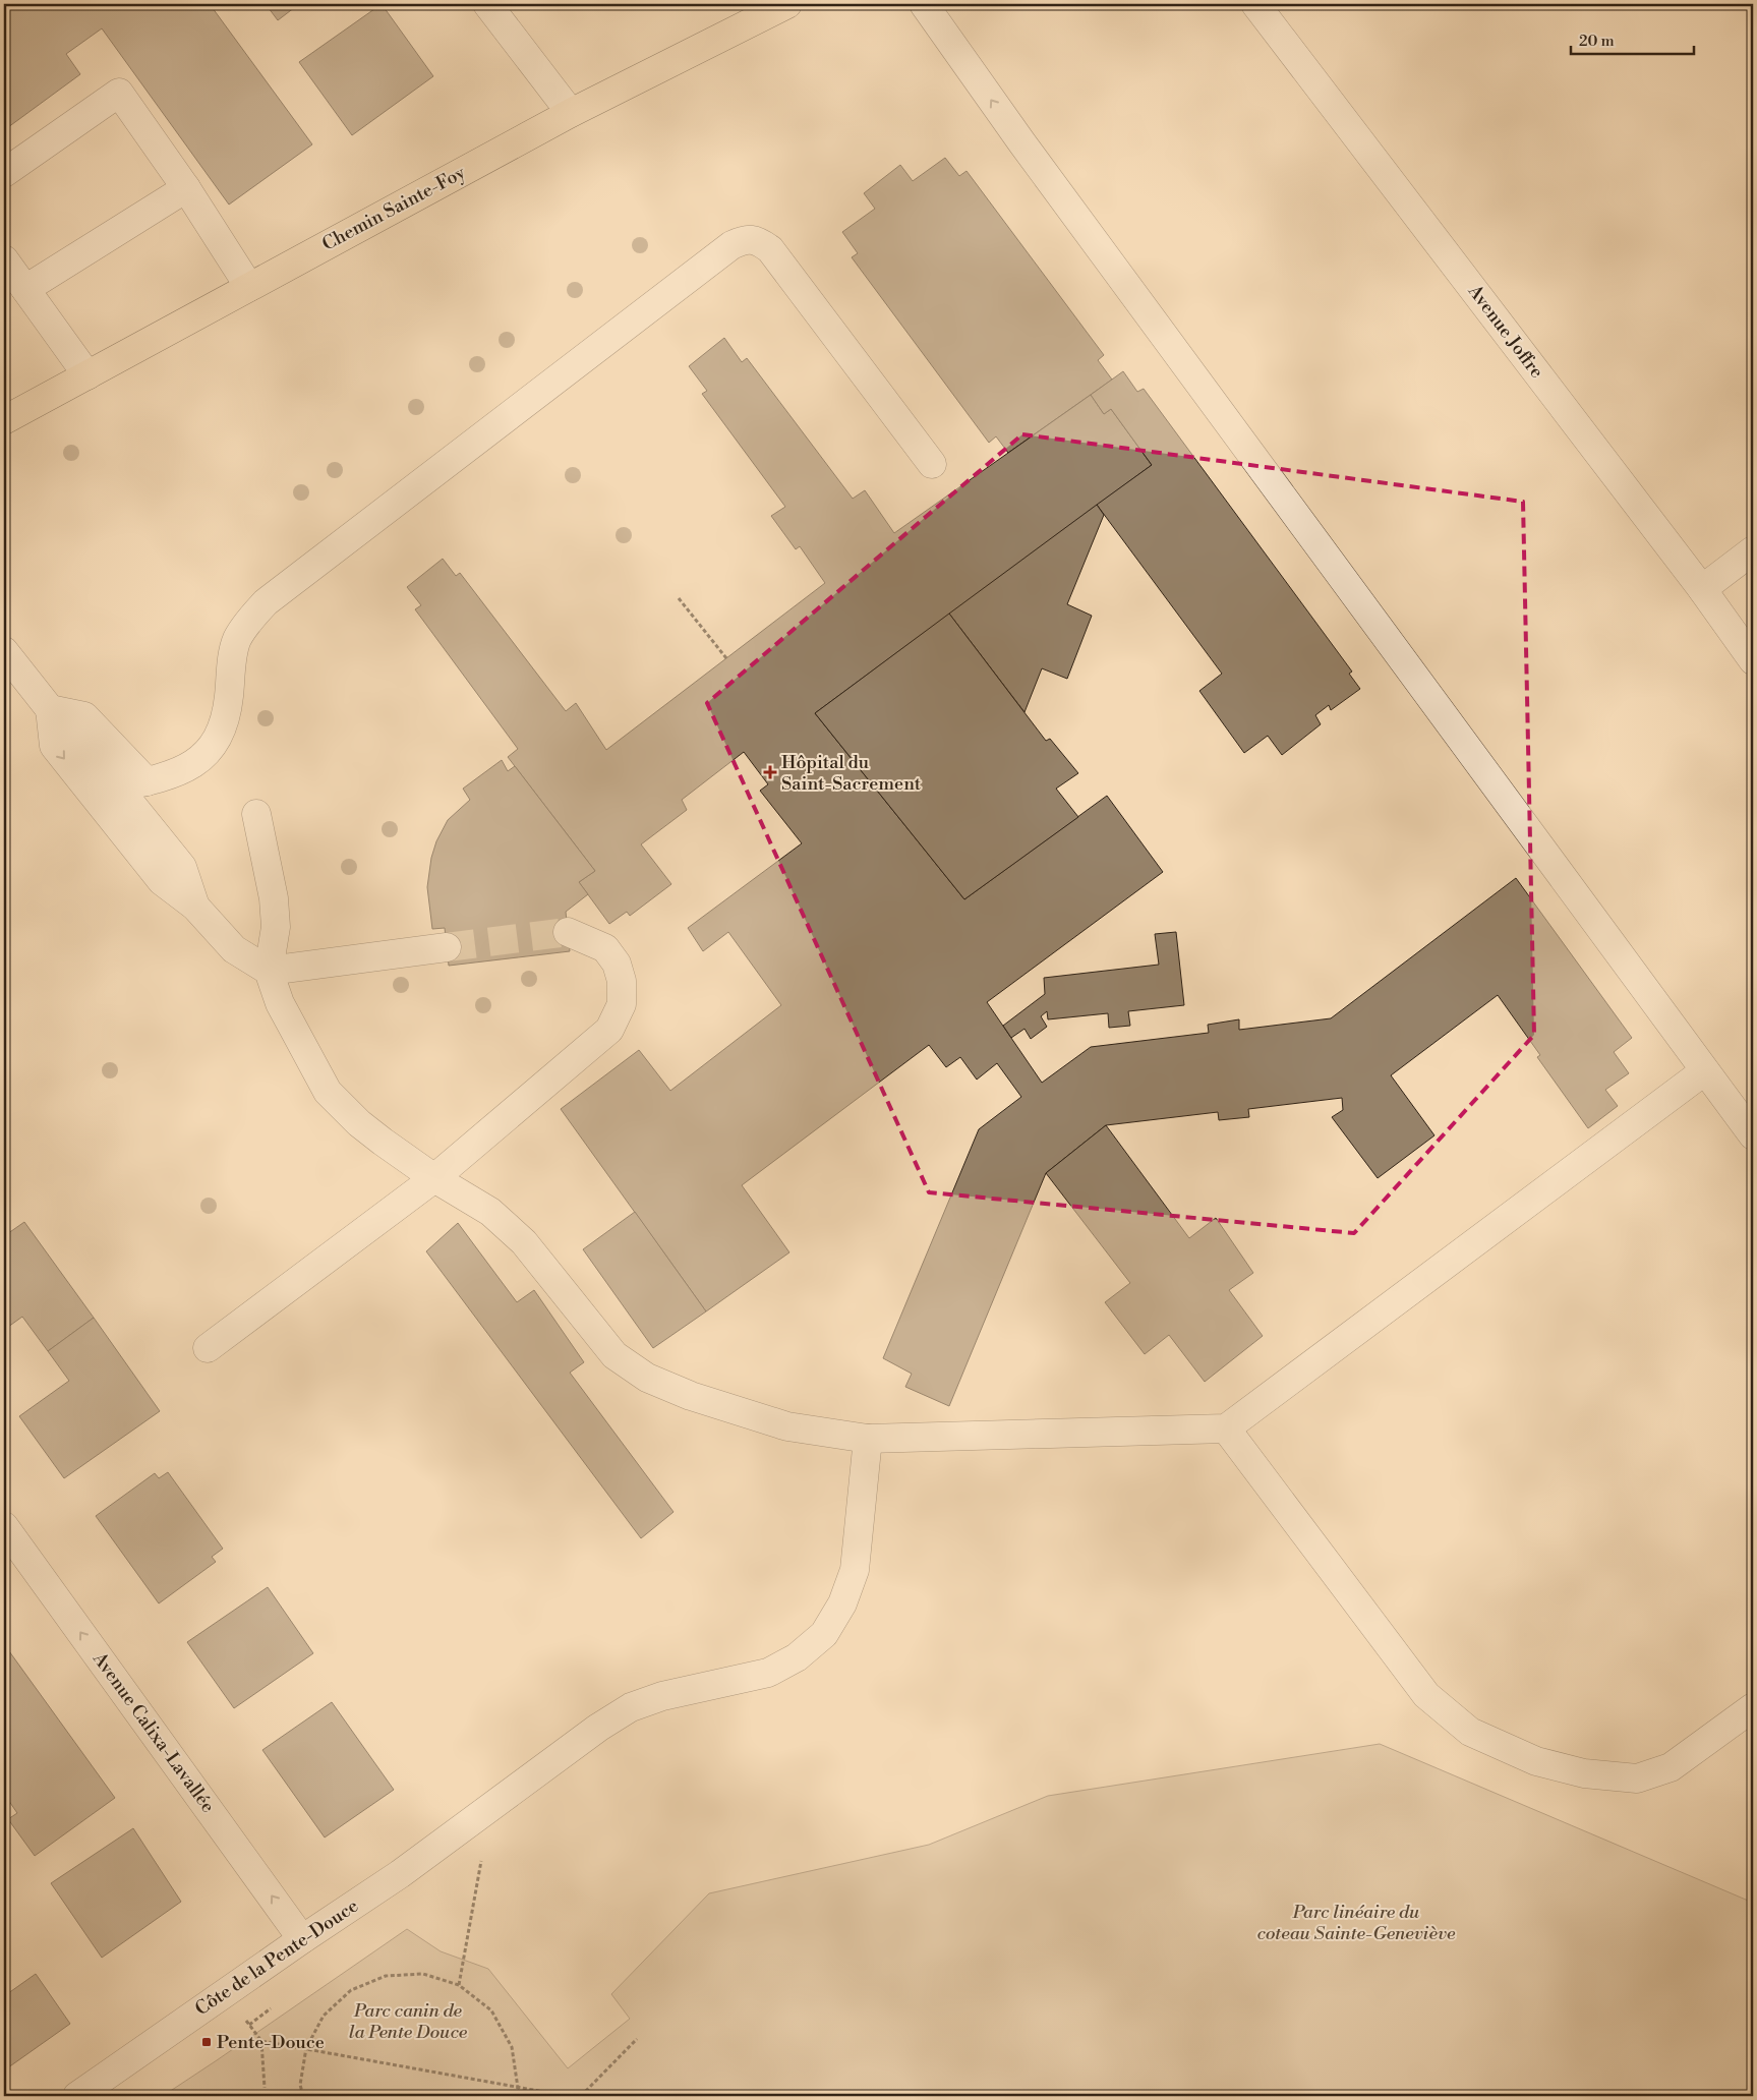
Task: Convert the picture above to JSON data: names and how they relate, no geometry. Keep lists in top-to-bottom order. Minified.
{"streets":{"main road":["Chemin Sainte-Foy"],"street":["Avenue Joffre","Avenue Calixa-Lavallée","Côte de la Pente-Douce"]},"crossings":[["Avenue Calixa-Lavallée","Côte de la Pente-Douce"]],"one_way":["Avenue Calixa-Lavallée"],"parks":["Parc linéaire du coteau Sainte-Geneviève","Parc canin de la Pente Douce"],"places":{"health":["Hôpital du Saint-Sacrement"],"transit":["Pente-Douce"]},"scale_bar":"20 m"}
